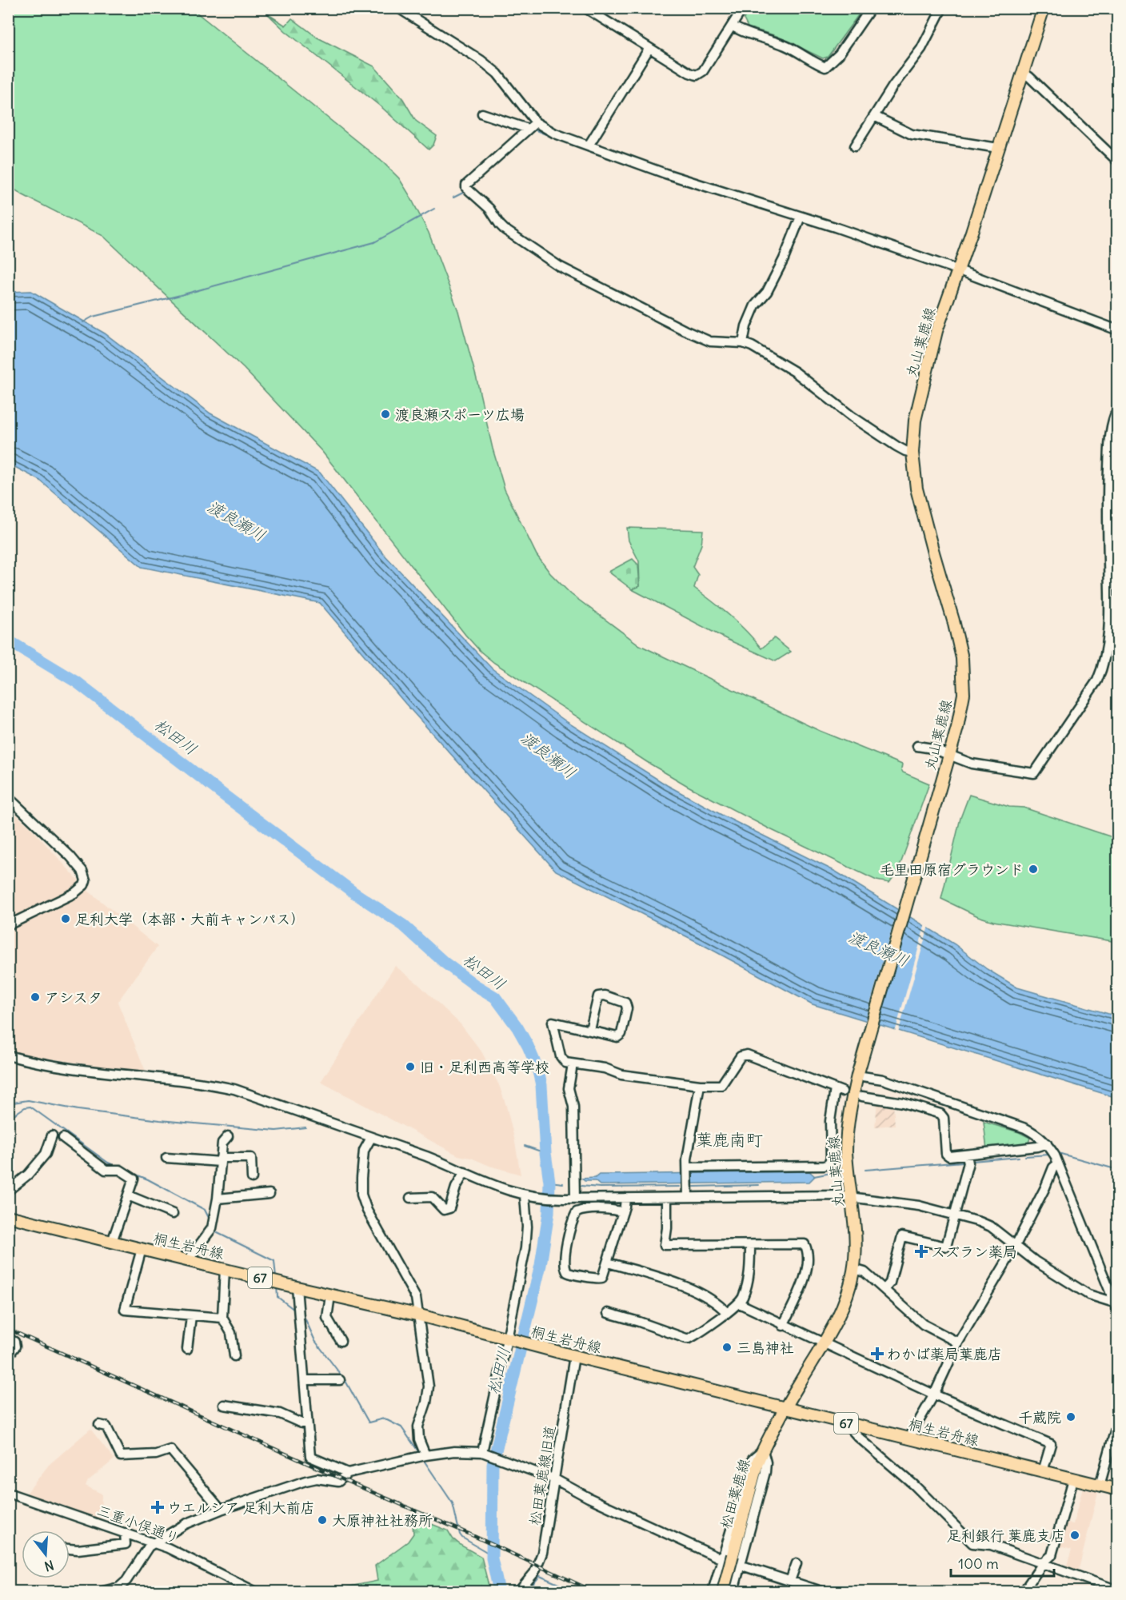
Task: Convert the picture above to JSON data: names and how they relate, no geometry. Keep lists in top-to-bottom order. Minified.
{"streets":{"main road":["丸山葉鹿線","桐生岩舟線","67","松田葉鹿線"],"street":["松田葉鹿線旧道","三重小俣通り"]},"crossings":[["丸山葉鹿線","桐生岩舟線"],["丸山葉鹿線","松田葉鹿線"],["桐生岩舟線","松田葉鹿線旧道"],["桐生岩舟線","松田葉鹿線"]],"districts":["葉鹿南町"],"water":["渡良瀬川","松田川"],"places":{"other":["渡良瀬スポーツ広場","毛里田原宿グラウンド","足利大学（本部・大前キャンパス）","アシスタ","旧・足利西高等学校","三島神社","千蔵院","大原神社社務所","足利銀行 葉鹿支店"],"health":["スズラン薬局","わかば薬局葉鹿店","ウエルシア 足利大前店"]},"scale_bar":"100 m","north":"bottom"}
